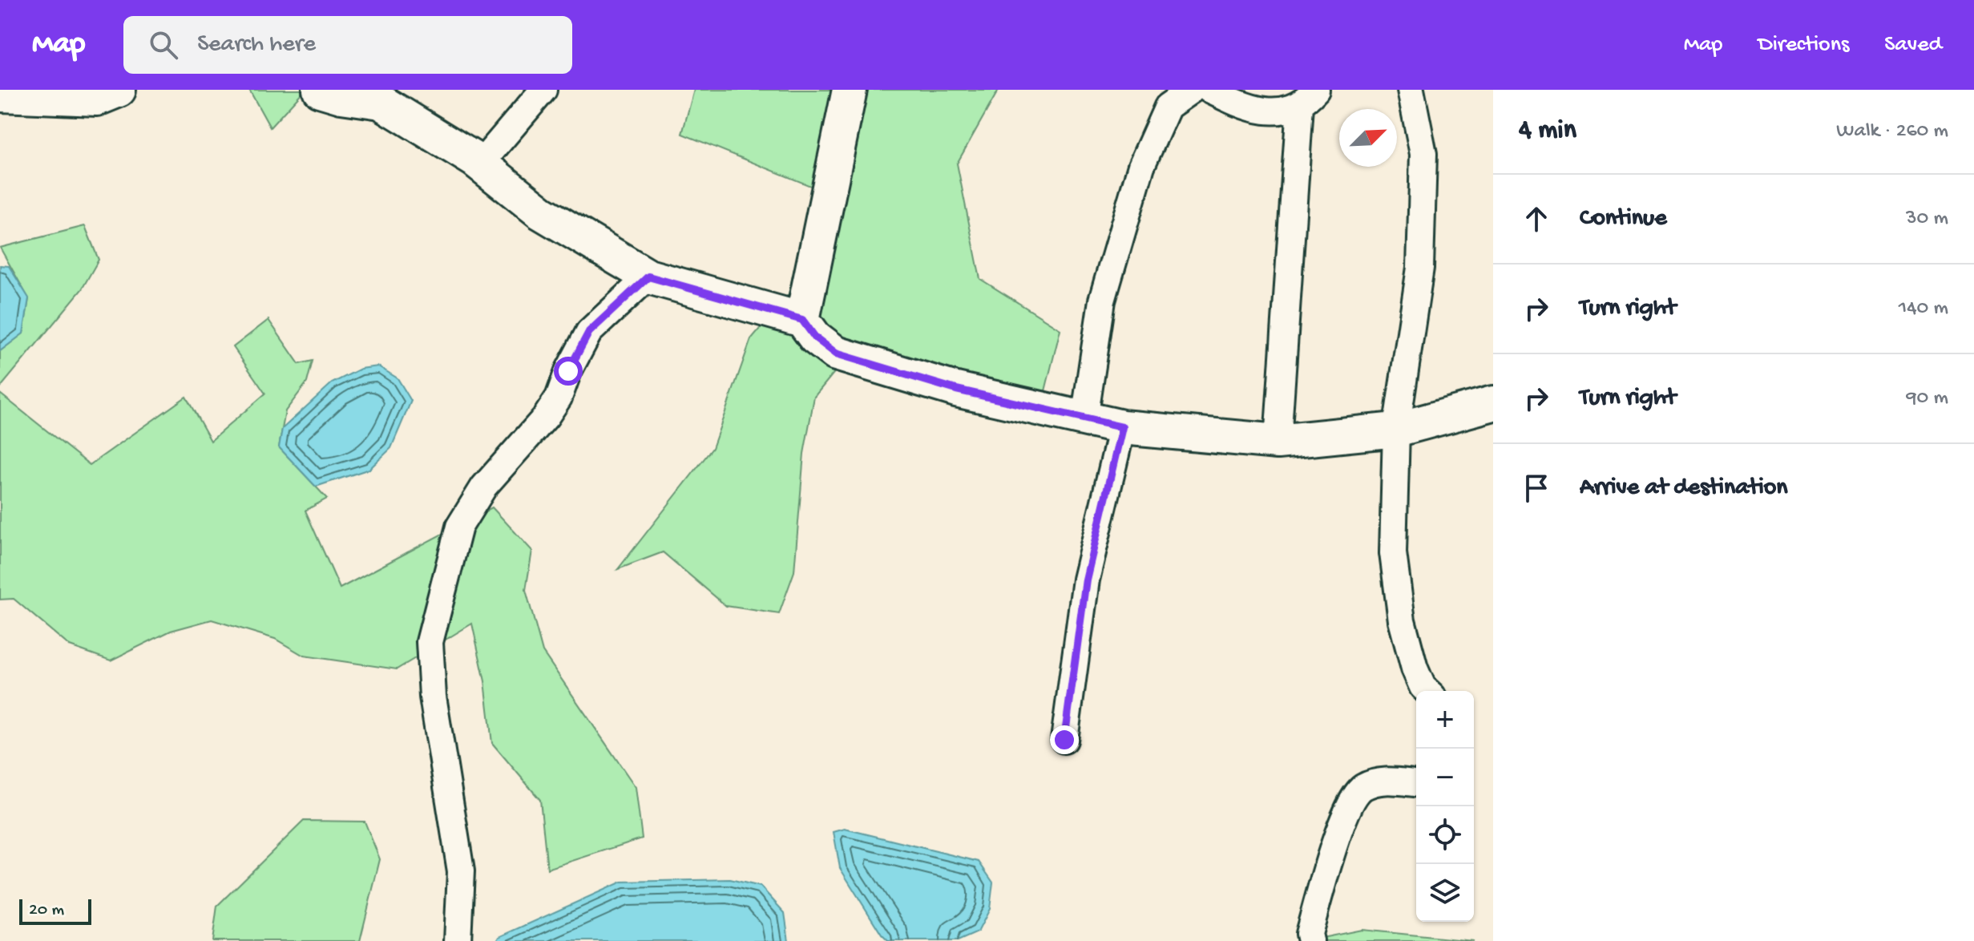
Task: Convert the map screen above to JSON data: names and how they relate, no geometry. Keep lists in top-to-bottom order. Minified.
{"scale_bar":"20 m","north":"top right","page":{"header":"Map","search":"Search here","nav":["Map","Directions","Saved"],"heading":["4 min","Walk · 260 m"],"list":[["Continue","30 m"],["Turn right","140 m"],["Turn right","90 m"],"Arrive at destination"],"map_buttons":["+","−"],"scale":"20 m"}}
